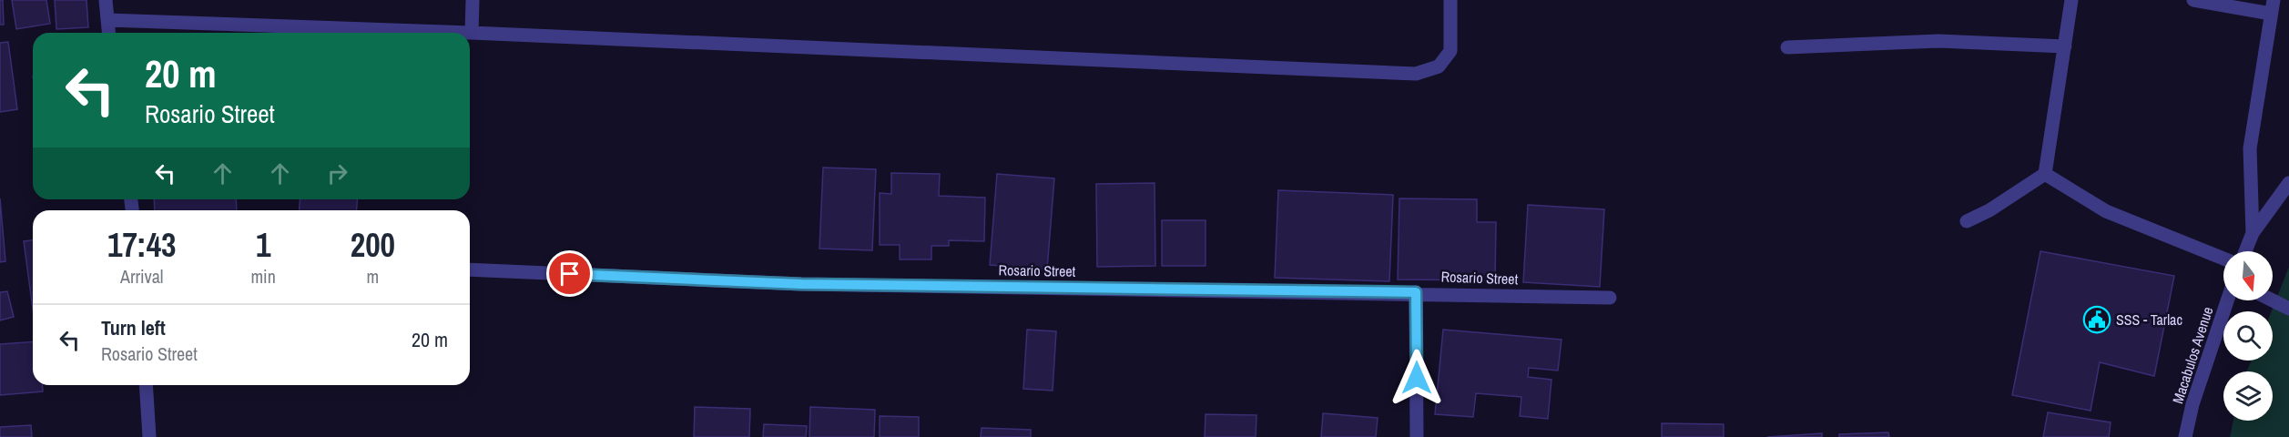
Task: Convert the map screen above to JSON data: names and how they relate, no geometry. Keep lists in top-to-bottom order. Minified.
{"streets":{"street":["Rosario Street","Macabulos Avenue"]},"places":{"public building":["SSS - Tarlac"]},"north":"bottom","page":{"turn":["20 m","Rosario Street"],"eta":["17:43","Arrival","1","min","200","m"],"list":[{"name":"Turn left","note":"Rosario Street","value":"20 m"}]}}
